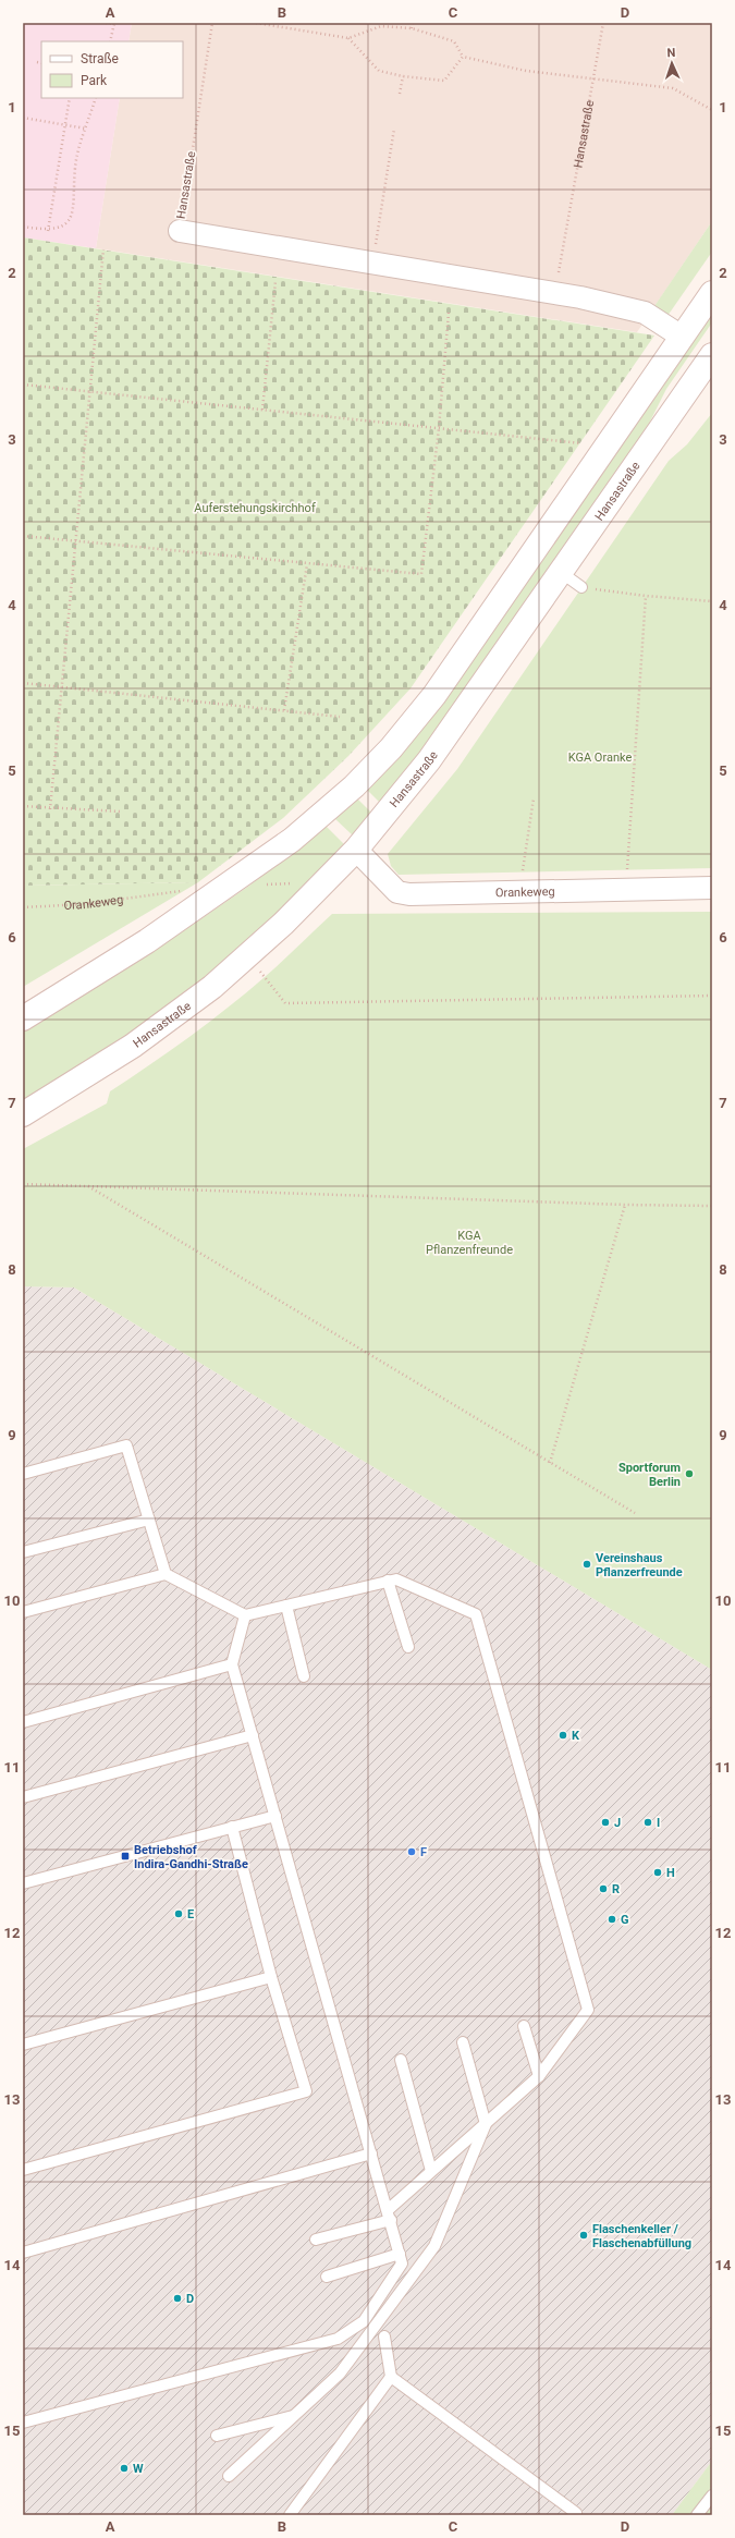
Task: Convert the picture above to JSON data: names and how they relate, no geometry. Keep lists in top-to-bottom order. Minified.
{"streets":{"main road":["Hansastraße"],"street":["Orankeweg"]},"crossings":[["Hansastraße","Orankeweg"]],"parks":["Auferstehungskirchhof","KGA Oranke","KGA Pflanzenfreunde"],"places":{"other":["Sportforum Berlin","Vereinshaus Pflanzerfreunde","K","J","I","F","H","R","E","G","Flaschenkeller / Flaschenabfüllung","D","W"],"transit":["Betriebshof Indira-Gandhi-Straße"]},"legend":["Straße","Park"],"north":"top","grid":{"columns":["A","B","C","D"],"rows":["1","2","3","4","5","6","7","8","9","10","11","12","13","14","15"]}}
